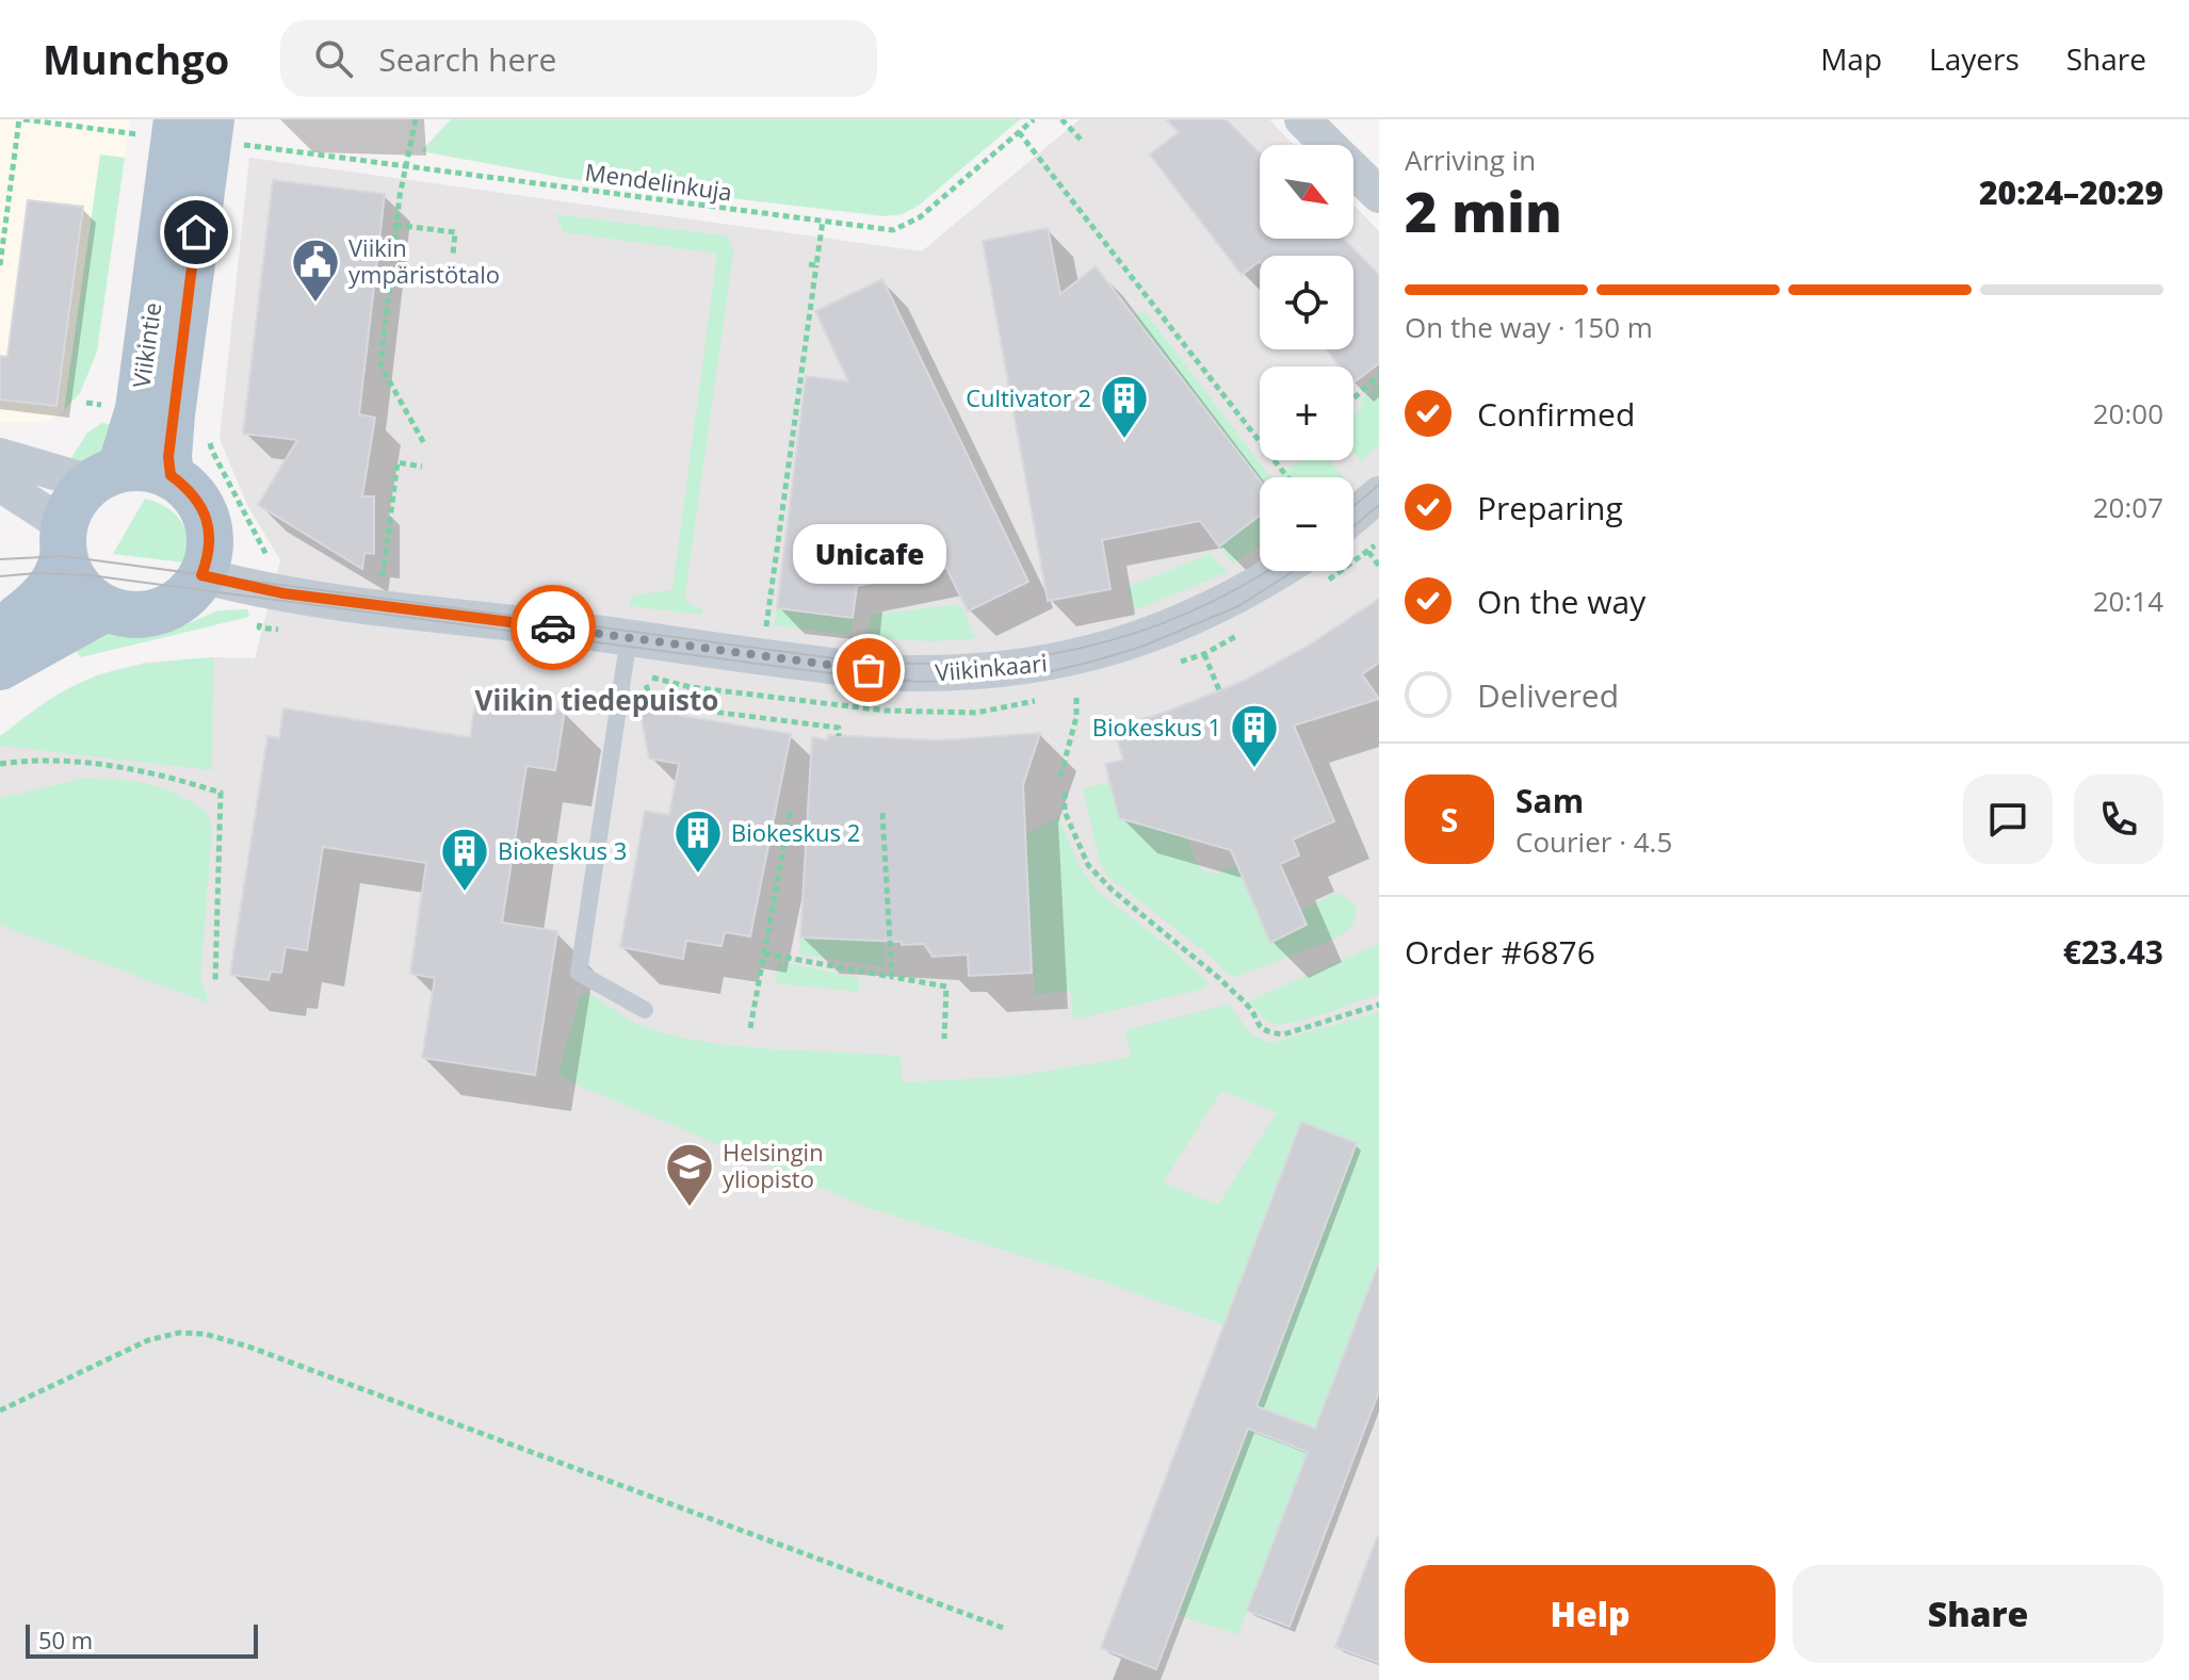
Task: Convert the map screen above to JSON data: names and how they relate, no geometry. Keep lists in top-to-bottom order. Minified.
{"streets":{"main road":["Viikintie"],"street":["Viikinkaari"],"path":["Mendelinkuja"]},"crossings":[["Mendelinkuja","Viikintie"],["Viikintie","Viikinkaari"]],"districts":["Viikin tiedepuisto"],"places":{"public building":["Viikin ympäristötalo"],"building":["Cultivator 2","Biokeskus 1","Biokeskus 2","Biokeskus 3"],"other":["Unicafe"],"school or university":["Helsingin yliopisto"]},"scale_bar":"50 m","north":"bottom right","page":{"header":"Munchgo","search":"Search here","nav":["Map","Layers","Share"],"heading":["2 min","Arriving in","20:24–20:29"],"panel":["Sam","Courier · 4.5","Order #6876","€23.43"],"map_buttons":["+","−"],"bar":"On the way · 150 m","list":[["Confirmed","20:00"],["Preparing","20:07"],["On the way","20:14"],"Delivered"],"bubble":"Unicafe","round":"S","buttons":["Help","Share"],"scale":"50 m"}}
